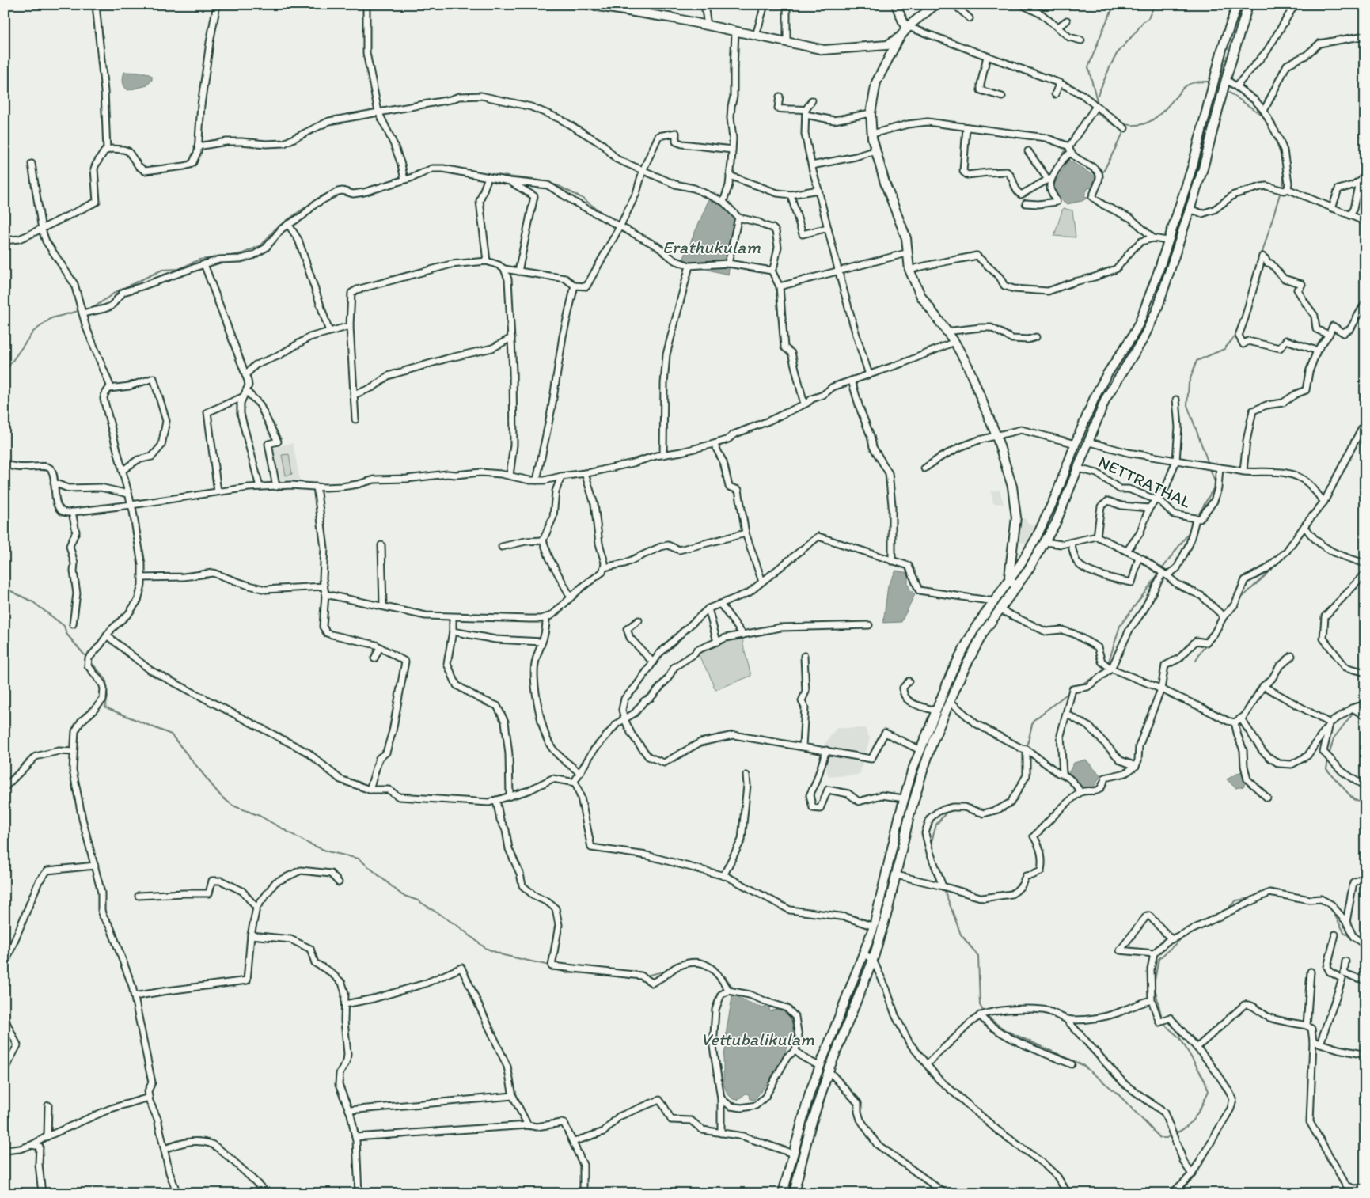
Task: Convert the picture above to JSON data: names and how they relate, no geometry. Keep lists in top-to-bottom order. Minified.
{"streets":{"street":["NETTRATHAL"]},"water":["Erathukulam","Vettubalikulam"]}
